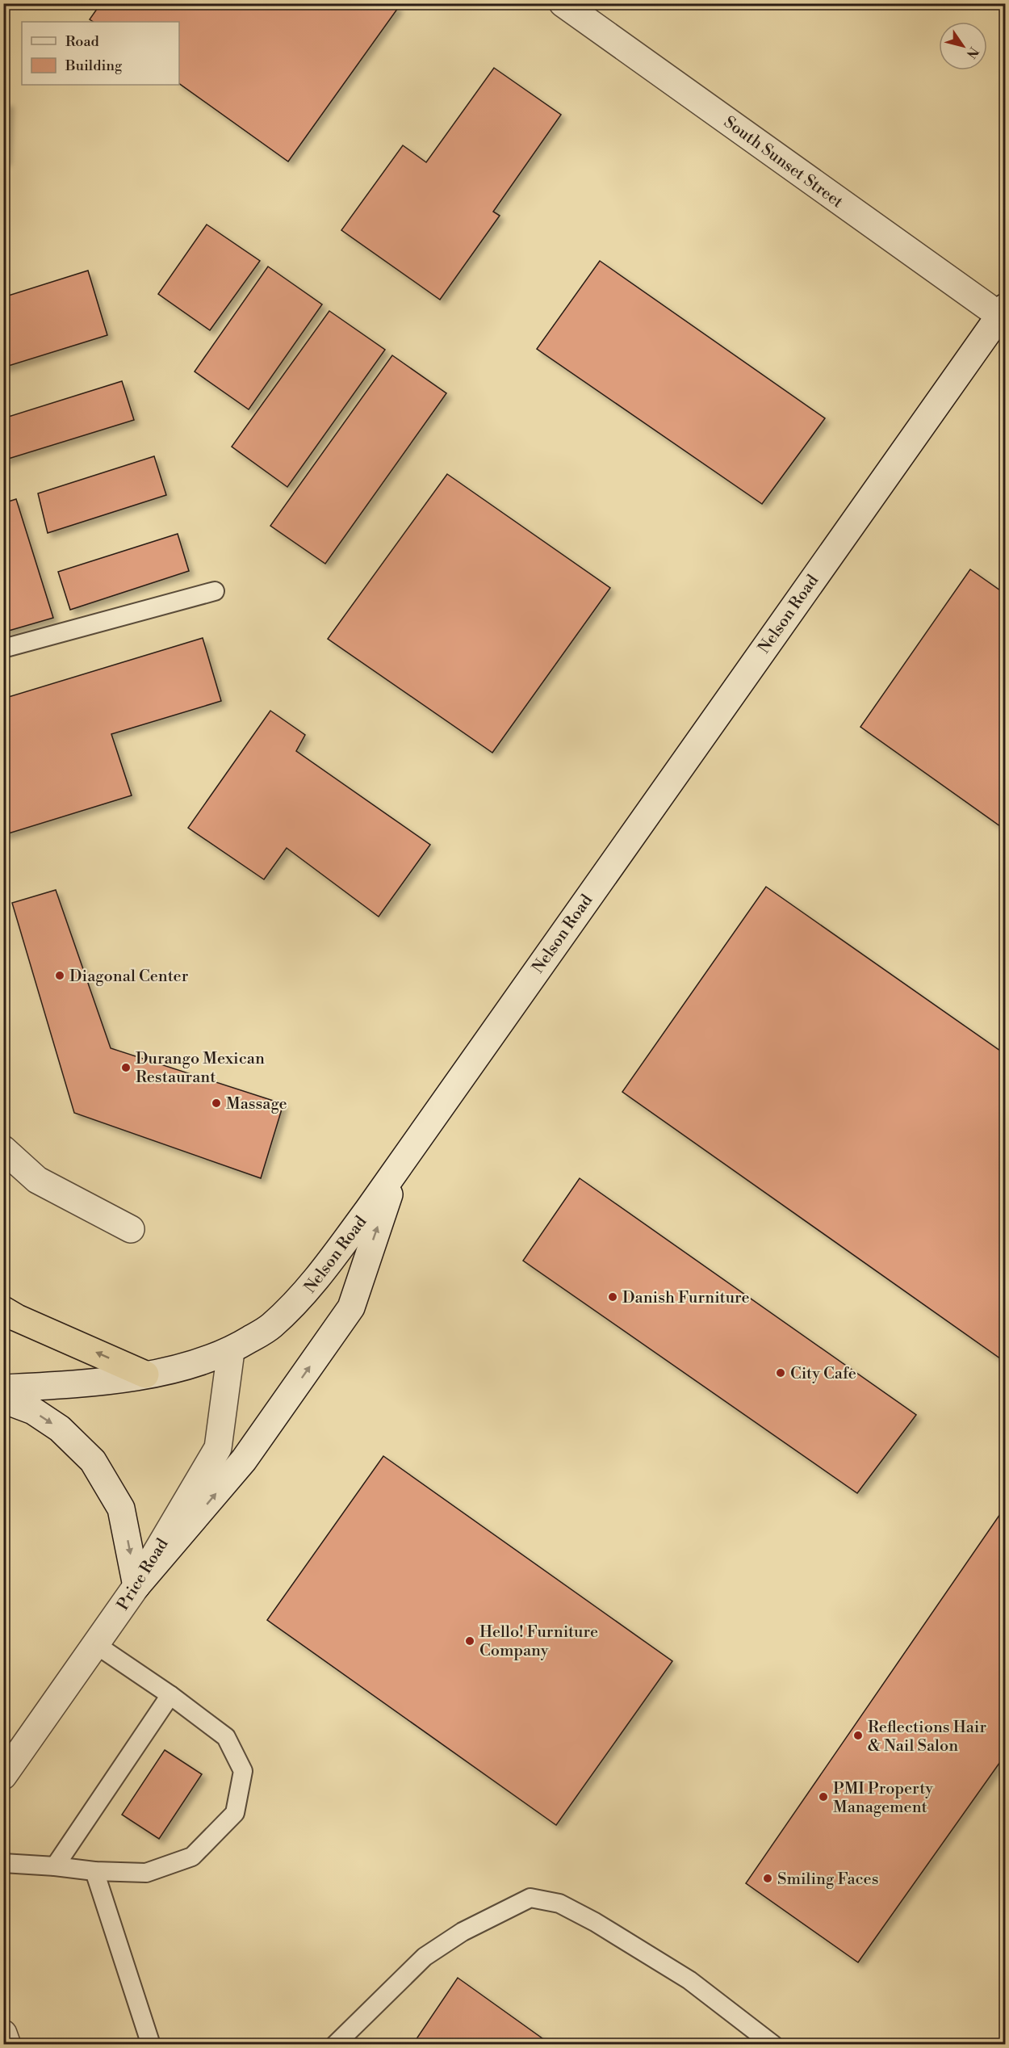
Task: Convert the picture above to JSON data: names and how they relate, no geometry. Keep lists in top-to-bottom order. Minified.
{"streets":{"main road":["South Sunset Street","Nelson Road","Price Road"]},"crossings":[["South Sunset Street","Nelson Road"],["Nelson Road","Price Road"]],"places":["Diagonal Center","Durango Mexican Restaurant","Massage","Danish Furniture","City Cafe","Hello! Furniture Company","Reflections Hair & Nail Salon","PMI Property Management","Smiling Faces"],"legend":["Road","Building"],"north":"bottom right"}
